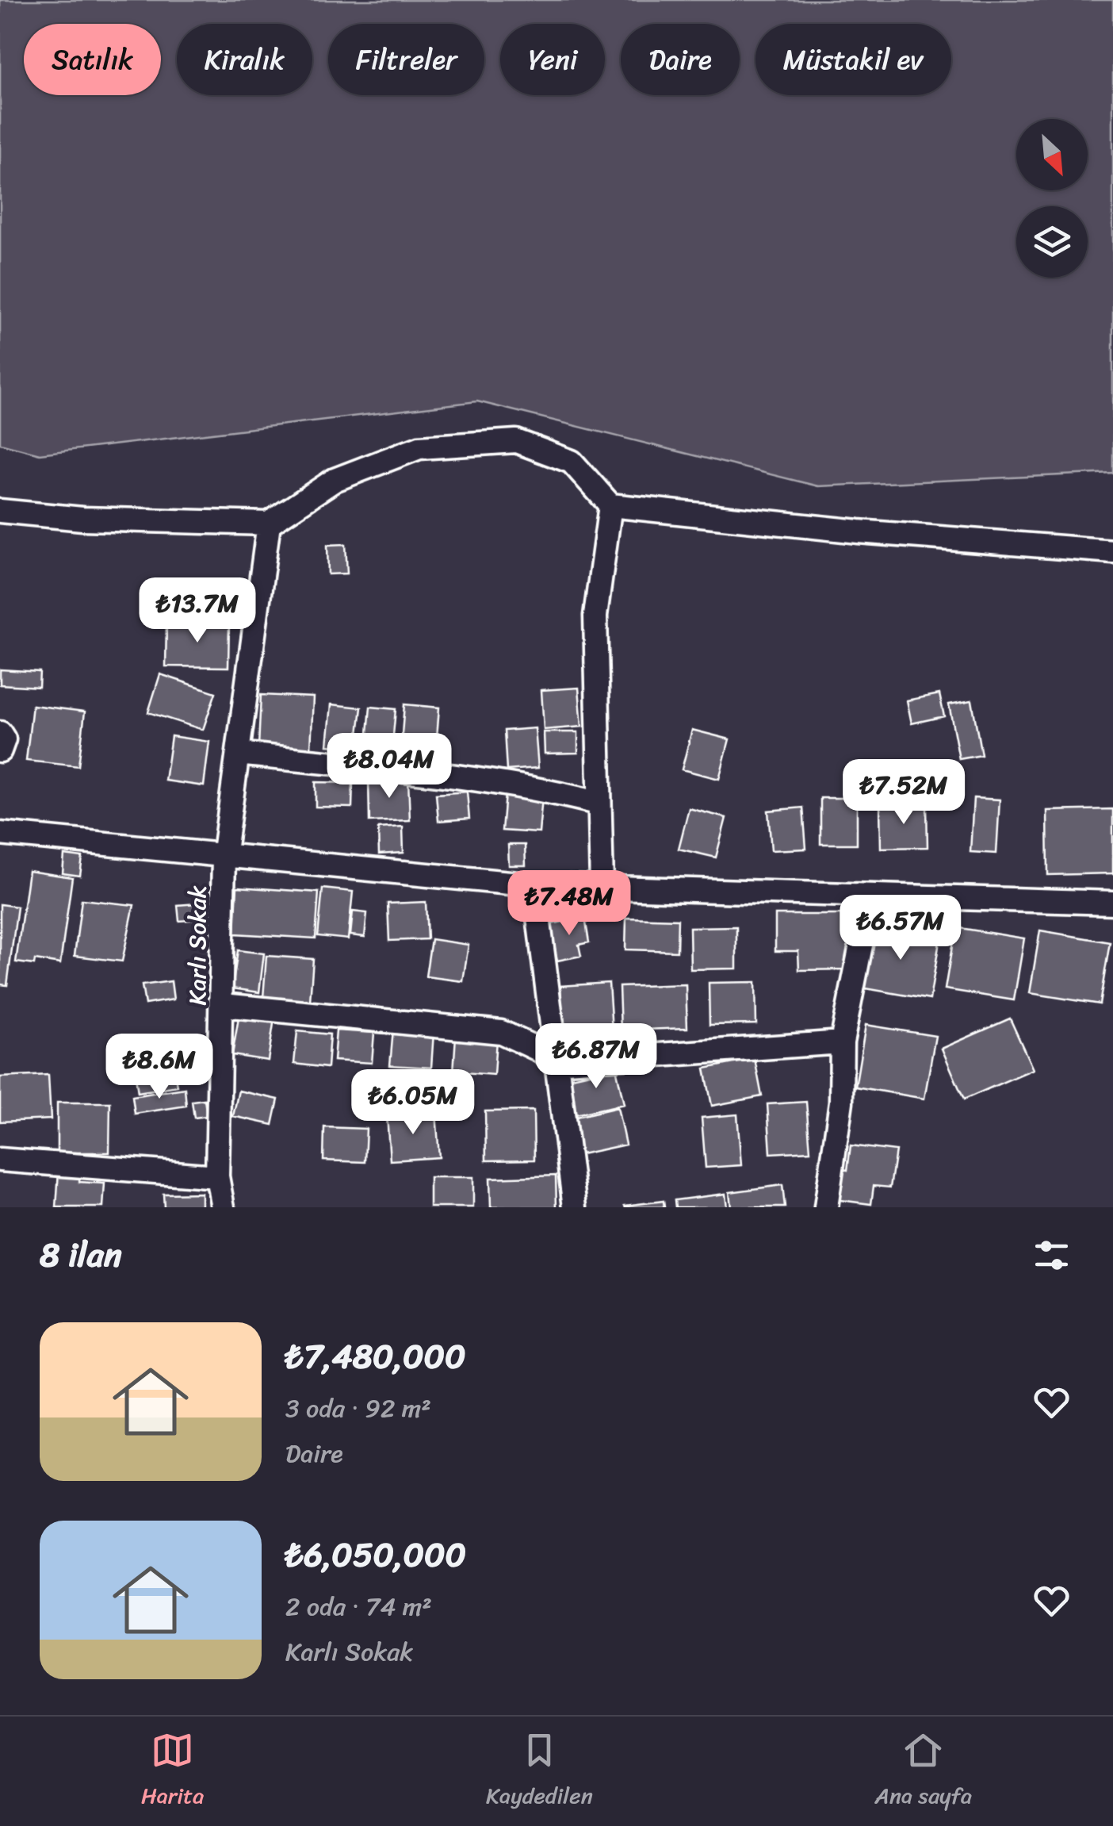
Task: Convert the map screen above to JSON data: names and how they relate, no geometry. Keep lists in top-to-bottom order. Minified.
{"streets":{"street":["Karlı Sokak"]},"north":"bottom right","page":{"chip":["Satılık","Kiralık","Filtreler","Yeni","Daire","Müstakil ev"],"price":["₺13.7M","₺8.04M","₺7.52M","₺7.48M","₺6.57M","₺6.87M","₺8.6M","₺6.05M"],"heading":"8 ilan","list":[{"name":"₺7,480,000","note":"3 oda · 92 m² · Daire"},{"name":"₺6,050,000","note":"2 oda · 74 m² · Karlı Sokak"}],"tabs":["Harita","Kaydedilen","Ana sayfa"]}}
